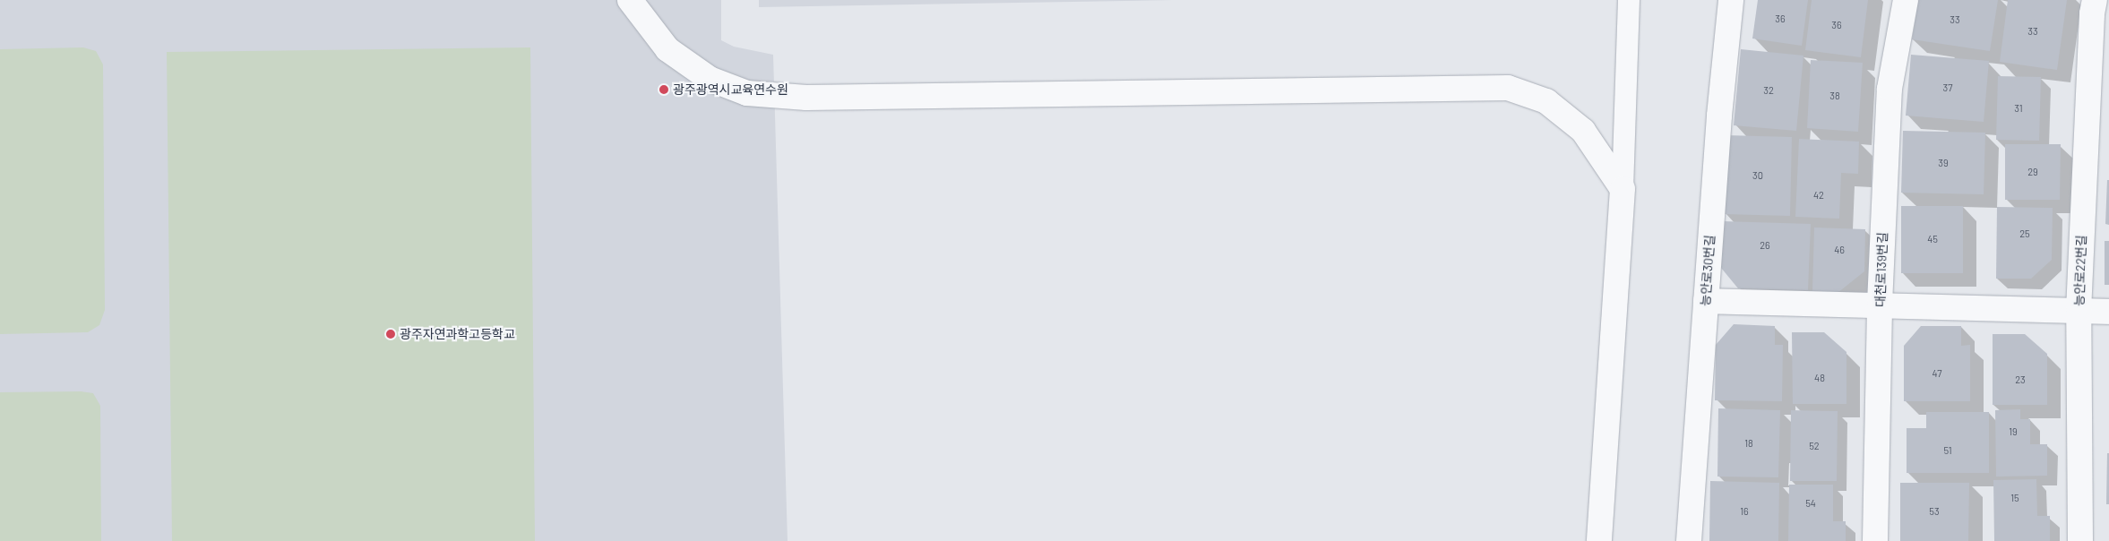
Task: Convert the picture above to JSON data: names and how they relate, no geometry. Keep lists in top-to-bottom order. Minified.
{"streets":{"street":["대천로139번길","능안로30번길","능안로22번길"]},"places":["광주광역시교육연수원","광주자연과학고등학교"],"house_numbers":["36","33","36","33","37","32","38","31","39","29","30","42","25","45","26","46","47","48","23","19","18","52","51","15","54","16","53"]}
